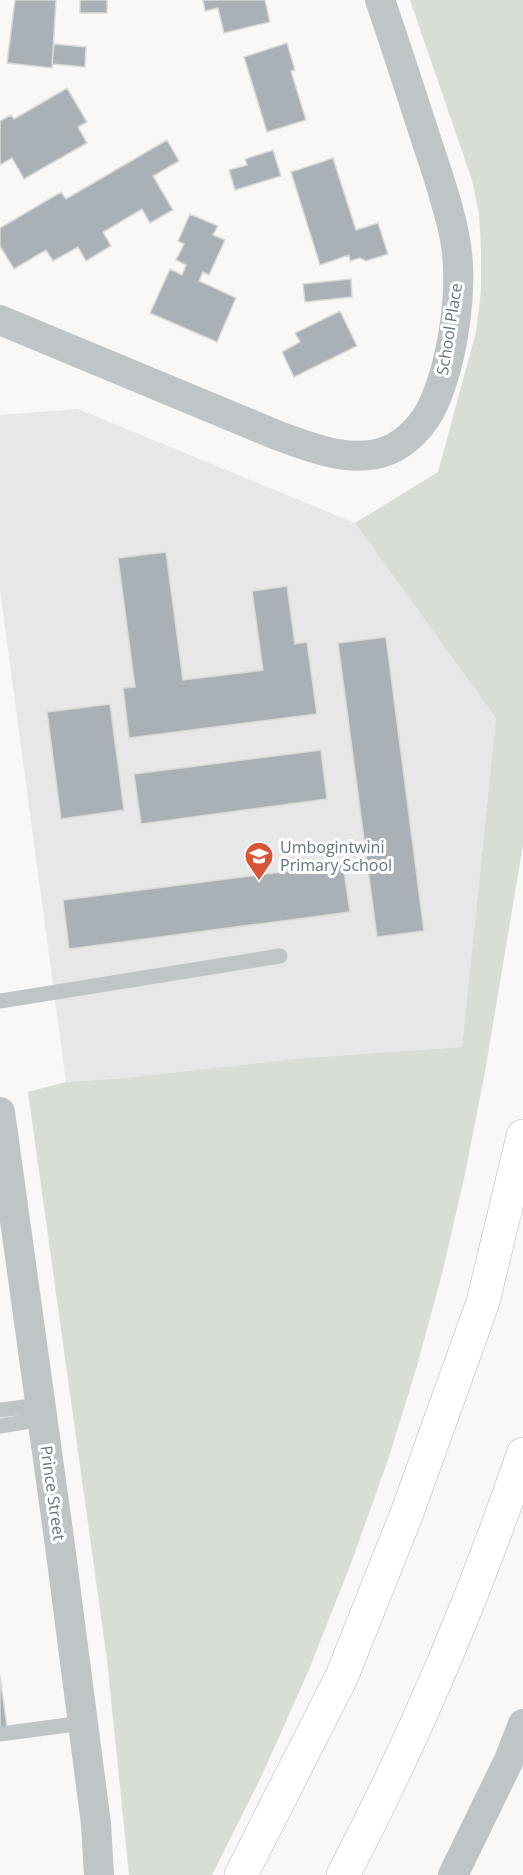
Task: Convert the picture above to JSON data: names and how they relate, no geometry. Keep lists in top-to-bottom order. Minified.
{"streets":{"street":["School Place","Prince Street"]},"places":{"school or university":["Umbogintwini Primary School"]}}
